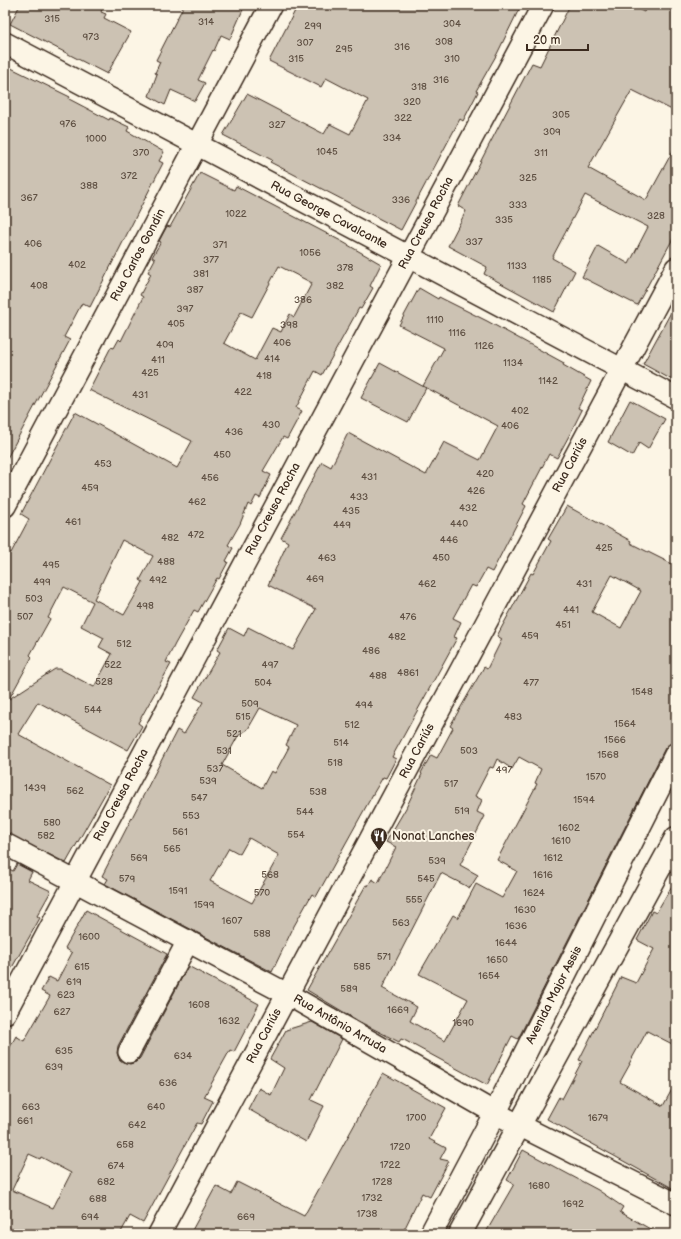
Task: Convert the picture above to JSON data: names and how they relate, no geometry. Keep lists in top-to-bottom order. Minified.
{"streets":{"street":["Rua George Cavalcante","Rua Creusa Rocha","Rua Carlos Gondin","Rua Cariús","Avenida Major Assis","Rua Antônio Arruda"]},"crossings":[["Rua George Cavalcante","Rua Creusa Rocha"],["Rua George Cavalcante","Rua Carlos Gondin"],["Rua George Cavalcante","Rua Cariús"],["Rua Creusa Rocha","Rua Antônio Arruda"],["Rua Cariús","Rua Antônio Arruda"],["Avenida Major Assis","Rua Antônio Arruda"]],"places":{"restaurant":["Nonat Lanches"]},"house_numbers":["315","314","304","299","973","308","307","316","295","315","310","316","318","320","305","322","976","327","309","334","1000","1045","370","311","372","325","388","367","336","333","1022","328","335","337","406","371","1056","377","402","1133","378","381","1185","408","382","387","386","397","1110","405","398","1116","406","409","1126","414","411","1134","425","418","1142","422","431","402","430","406","436","450","453","420","431","456","459","426","433","462","432","435","461","440","449","472","482","446","425","463","450","488","495","469","492","499","462","431","503","498","441","507","476","451","459","482","512","486","522","497","4861","488","528","504","477","1548","509","494","544","515","483","1564","512","521","1566","514","531","503","1568","518","537","497","1570","539","517","1439","562","538","547","1594","519","544","553","580","1602","561","554","582","1610","565","569","1612","539","568","1616","579","545","1591","570","1624","555","1599","1630","1607","563","1636","588","1600","1644","571","1650","615","585","1654","619","589","623","1608","1669","627","1632","1690","635","634","639","636","663","640","1700","1679","661","642","658","1720","1722","674","682","1728","1680","1732","688","1692","1738","694","669"],"scale_bar":"20 m"}
